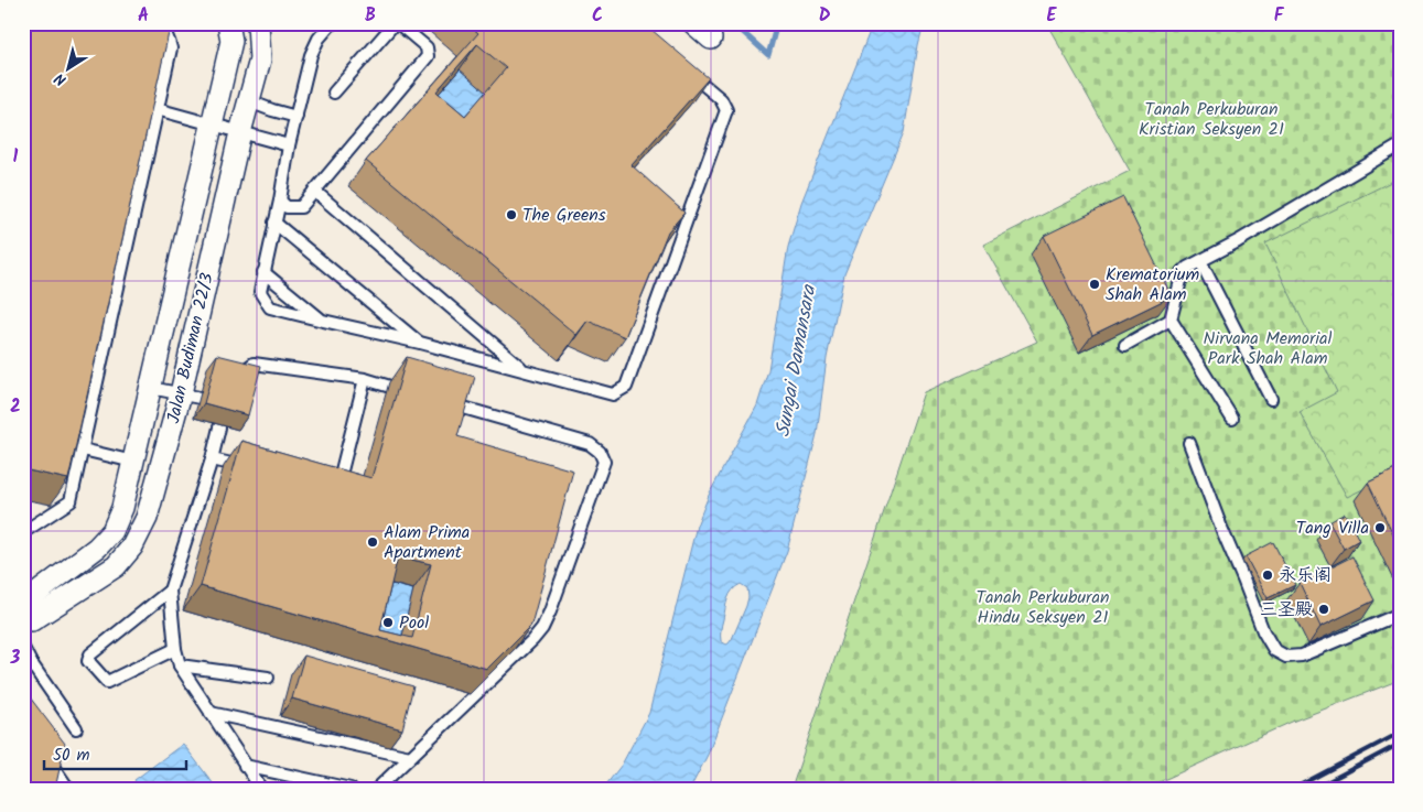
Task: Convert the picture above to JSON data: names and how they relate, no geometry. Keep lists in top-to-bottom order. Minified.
{"streets":{"street":["Jalan Budiman 22/3"]},"water":["Sungai Damansara"],"parks":["Tanah Perkuburan Kristian Seksyen 21","Nirvana Memorial Park Shah Alam","Tanah Perkuburan Hindu Seksyen 21"],"places":["The Greens","Krematorium Shah Alam","Tang Villa","Alam Prima Apartment","永乐阁","三圣殿","Pool"],"scale_bar":"50 m","north":"bottom left","grid":{"columns":["A","B","C","D","E","F"],"rows":["1","2","3"]}}
